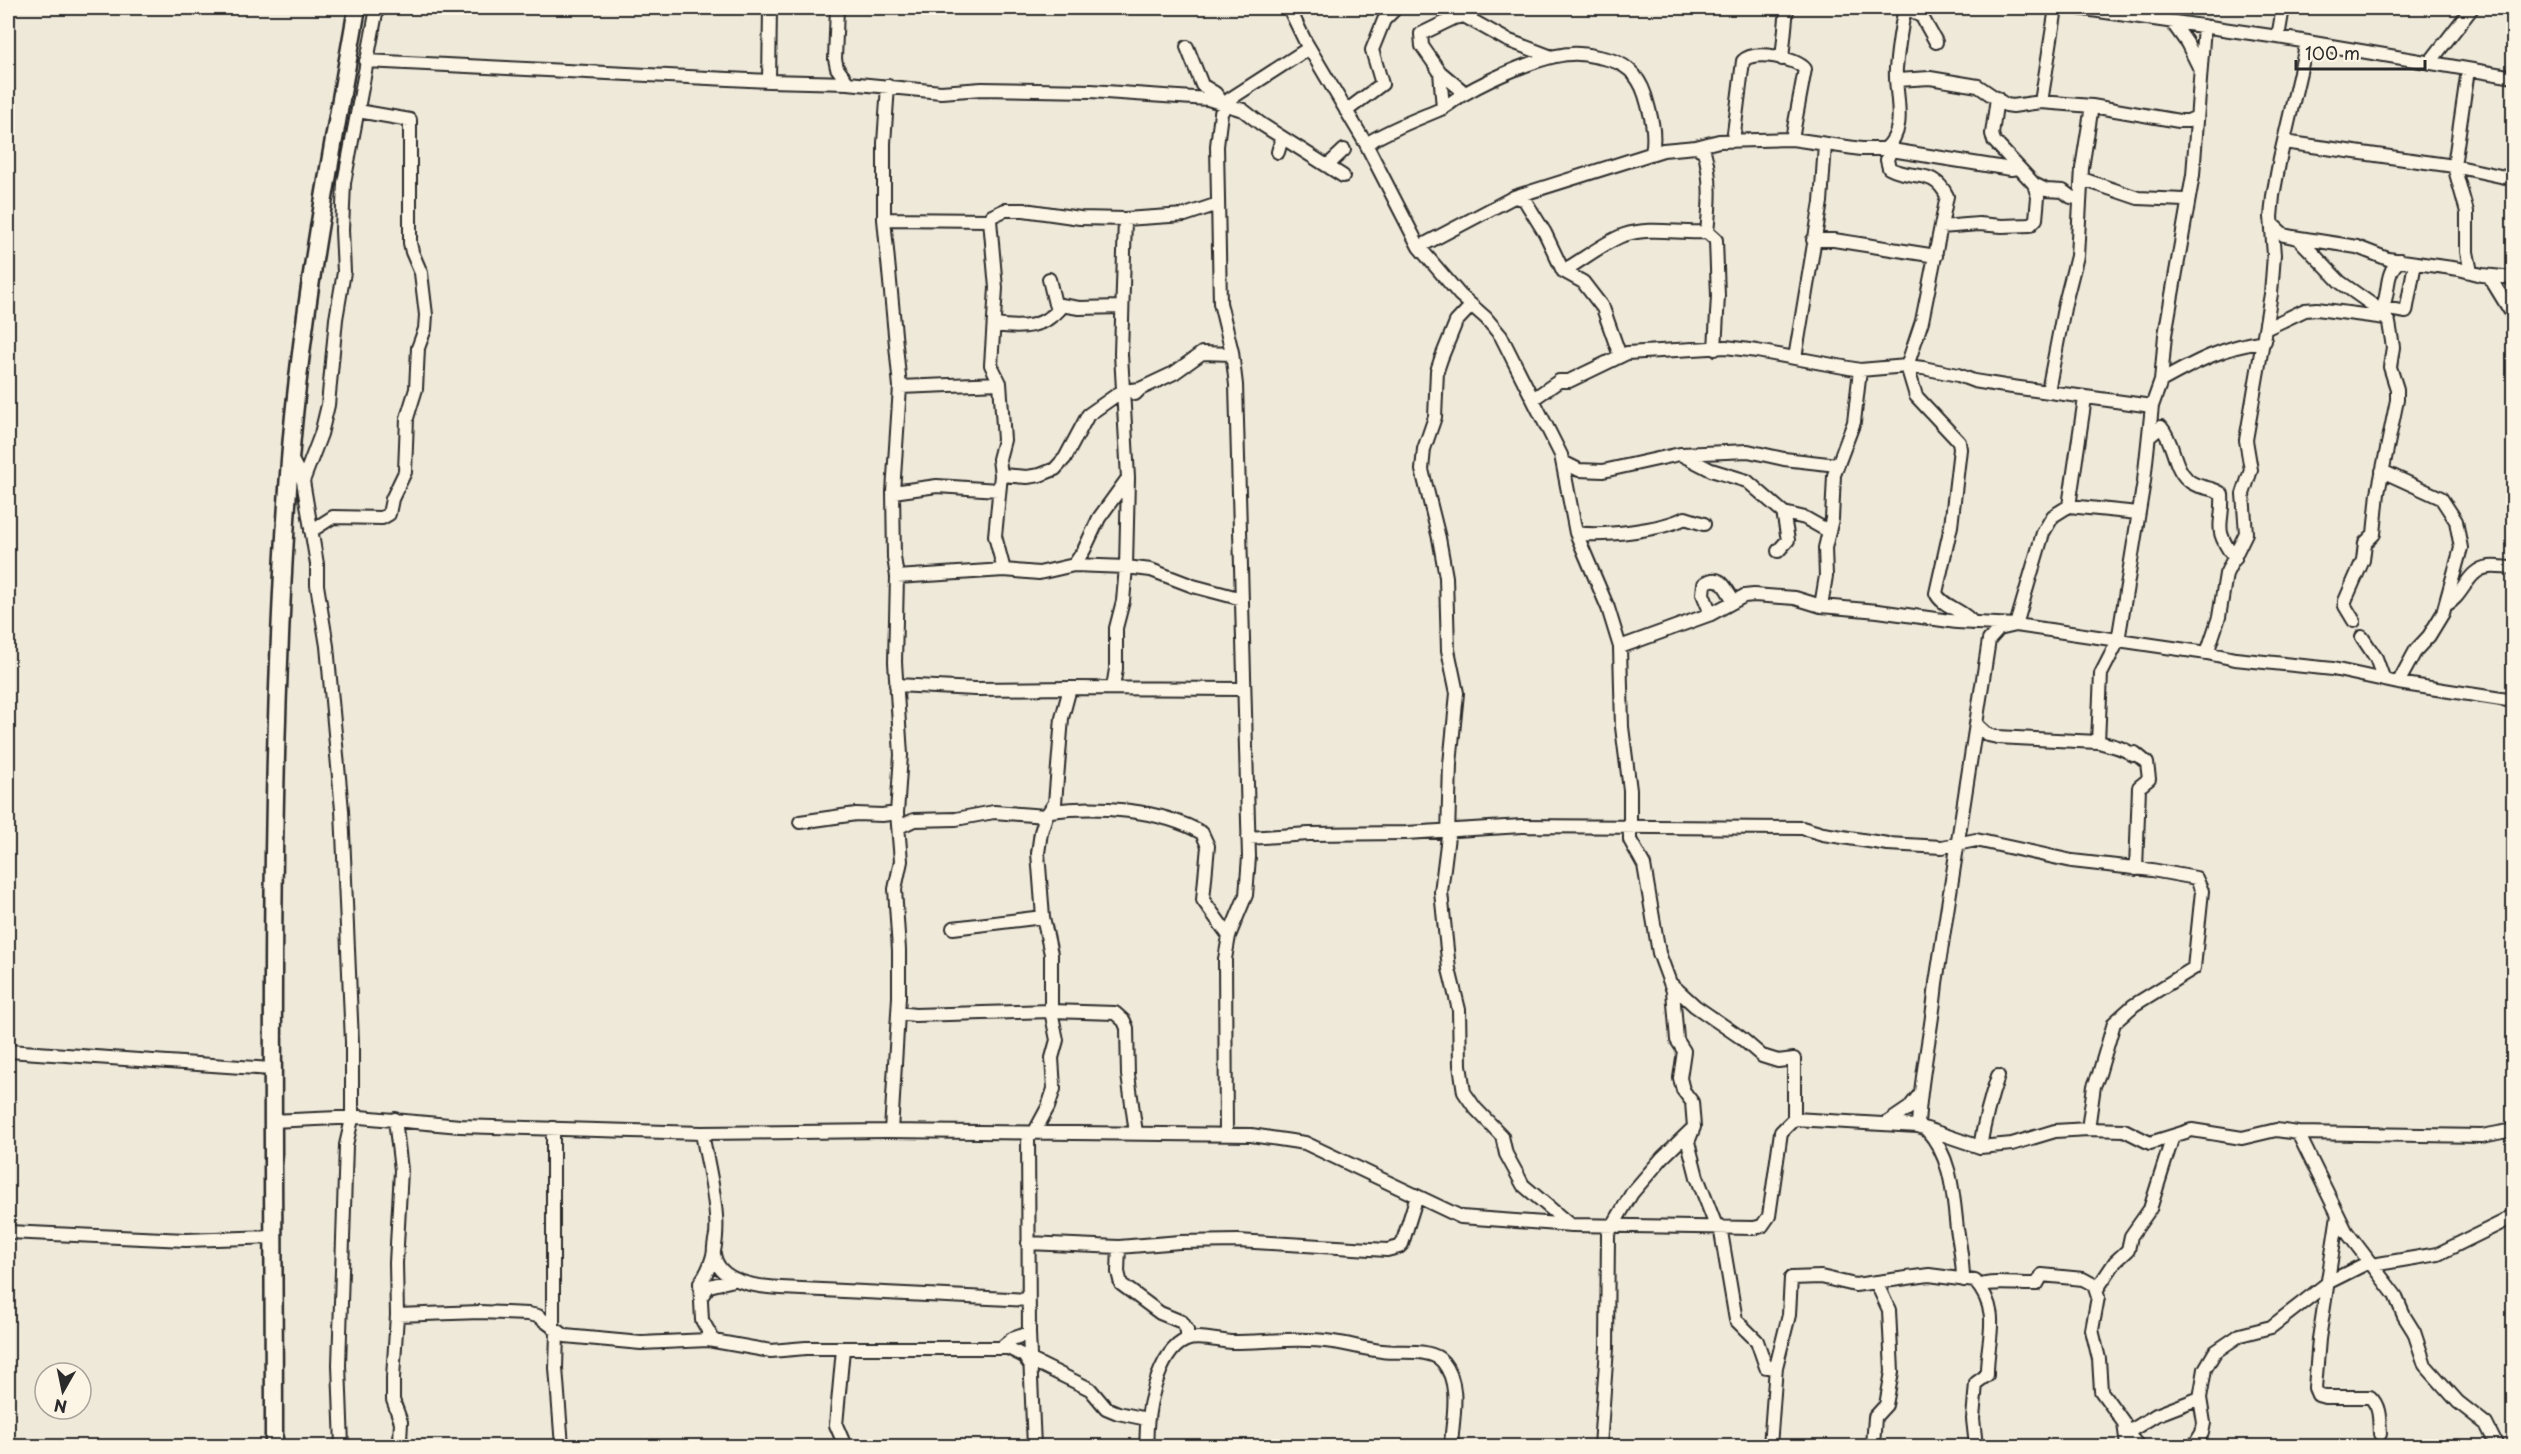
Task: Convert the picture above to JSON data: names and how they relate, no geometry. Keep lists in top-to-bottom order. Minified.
{"scale_bar":"100 m","north":"bottom"}
